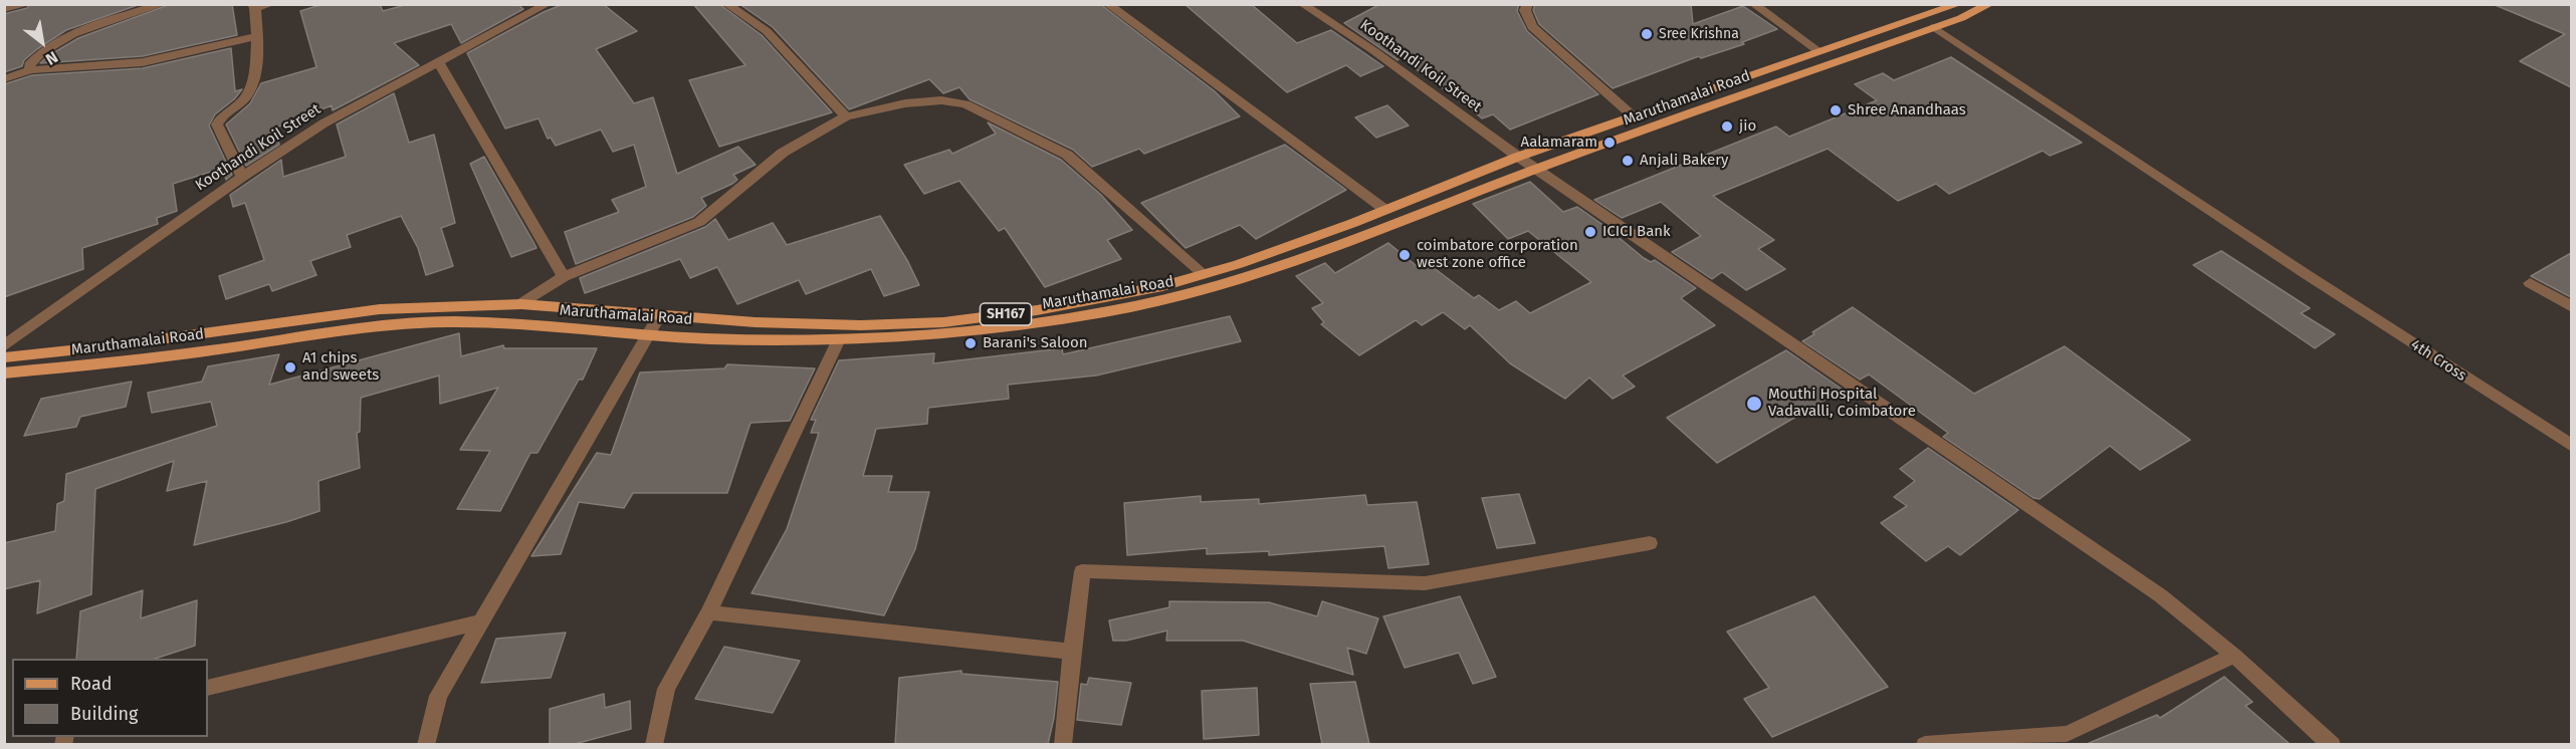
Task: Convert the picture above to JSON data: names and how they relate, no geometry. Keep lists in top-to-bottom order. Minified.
{"streets":{"main road":["Maruthamalai Road","SH167"],"street":["Koothandi Koil Street","4th Cross"]},"crossings":[["Koothandi Koil Street","Maruthamalai Road"],["Maruthamalai Road","4th Cross"]],"places":["Sree Krishna","Shree Anandhaas","jio","Aalamaram","Anjali Bakery","ICICI Bank","coimbatore corporation west zone office","Barani's Saloon","A1 chips and sweets","Mouthi Hospital Vadavalli, Coimbatore"],"legend":["Road","Building"],"north":"bottom right"}
